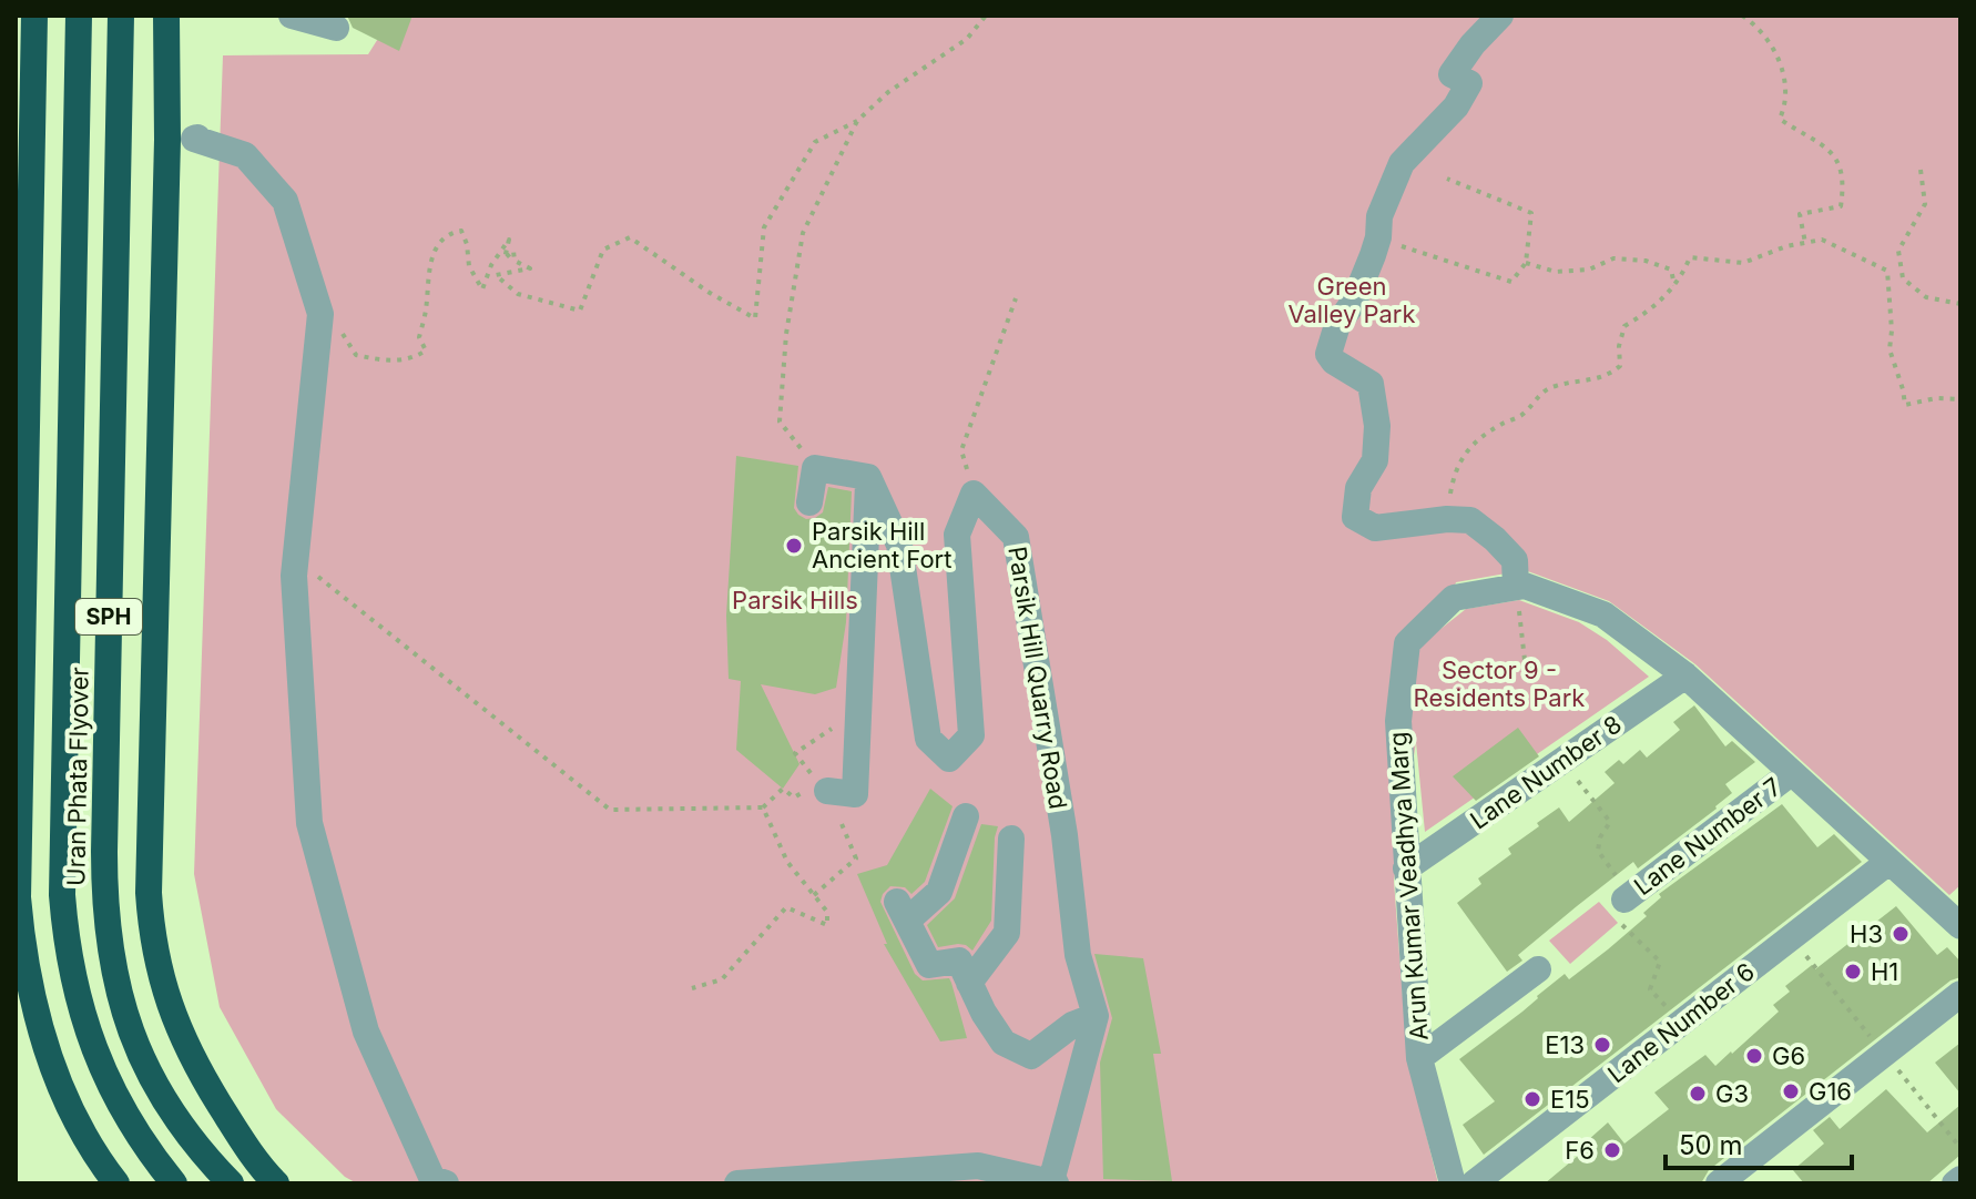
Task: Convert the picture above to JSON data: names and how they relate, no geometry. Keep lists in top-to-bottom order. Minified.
{"streets":{"highway":["SPH","Uran Phata Flyover"],"street":["Parsik Hill Quarry Road","Lane Number 8","Lane Number 7","Arun Kumar Veadhya Marg","Lane Number 6"]},"crossings":[["Lane Number 8","Arun Kumar Veadhya Marg"],["Lane Number 7","Arun Kumar Veadhya Marg"],["Arun Kumar Veadhya Marg","Lane Number 6"]],"parks":["Green Valley Park","Parsik Hills","Sector 9 - Residents Park"],"places":["Parsik Hill Ancient Fort","H3","H1","E13","G6","G16","G3","E15","F6"],"scale_bar":"50 m"}
